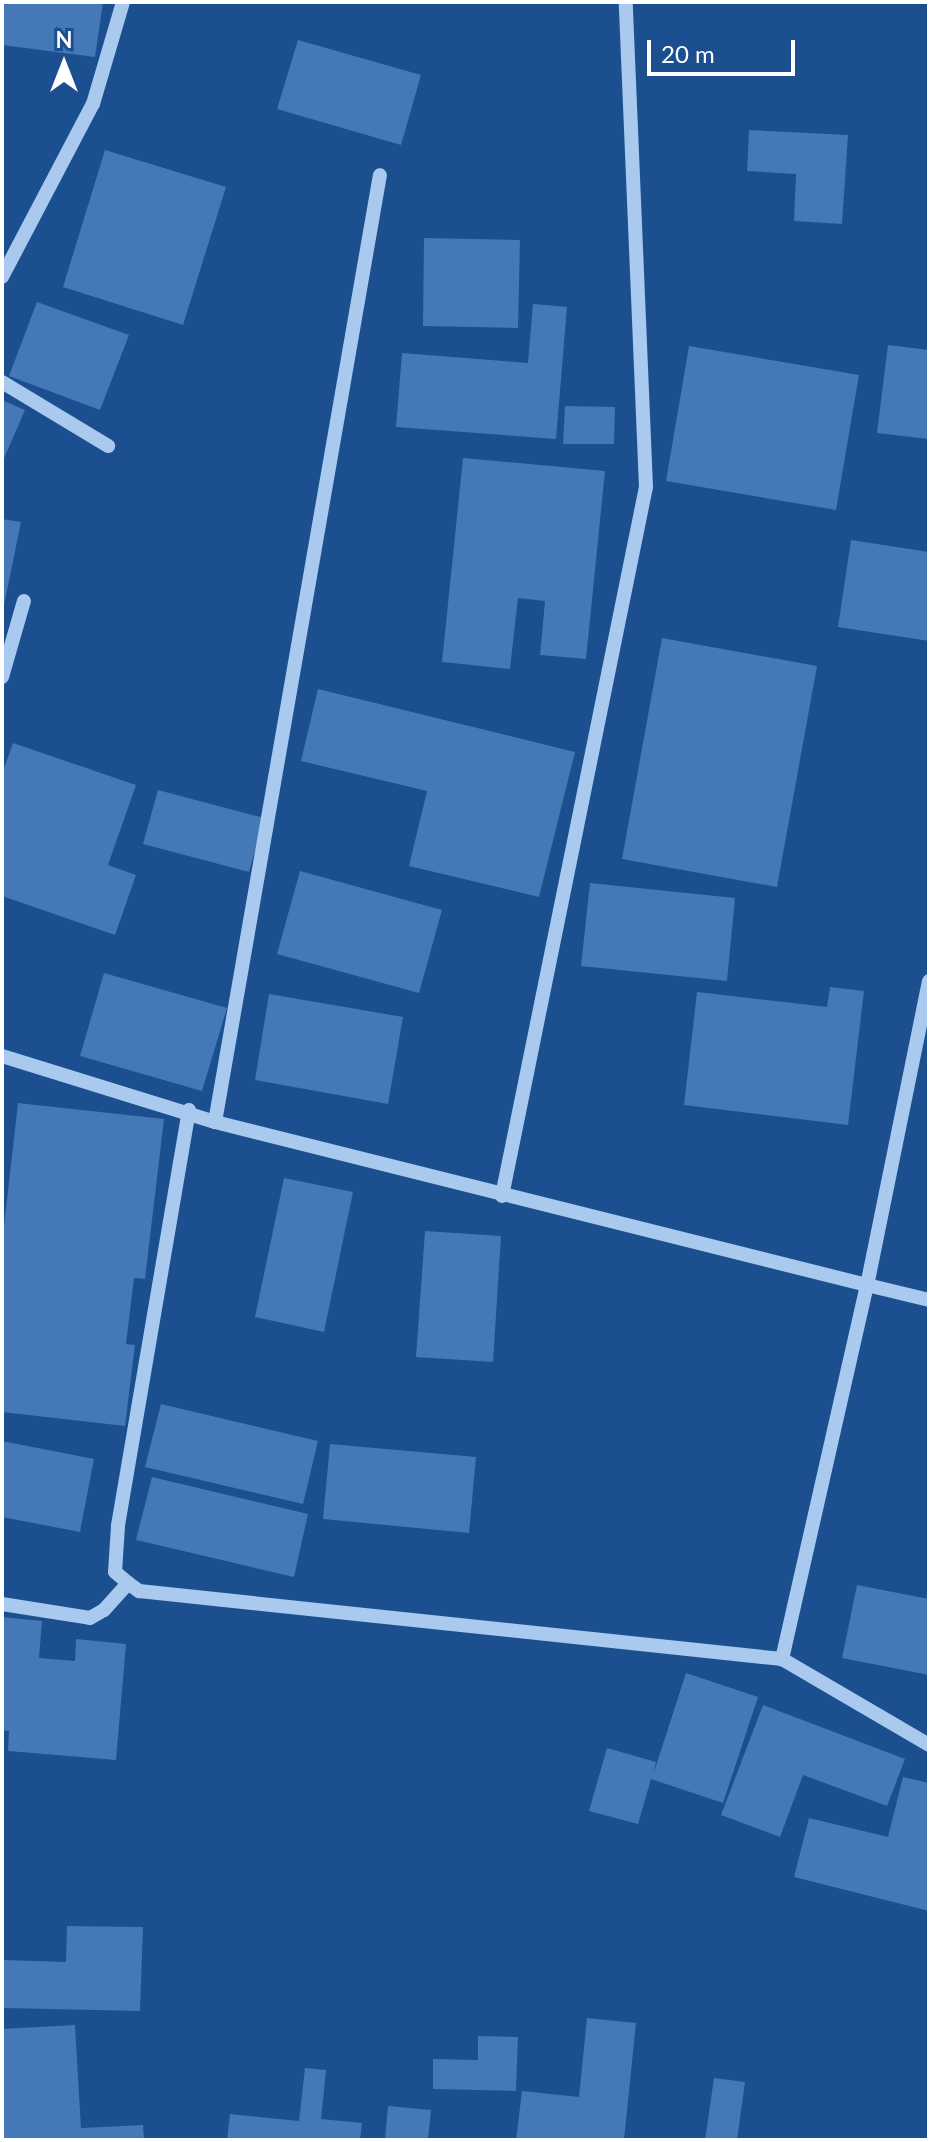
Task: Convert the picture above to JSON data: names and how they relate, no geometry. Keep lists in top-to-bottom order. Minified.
{"scale_bar":"20 m","north":"top"}
